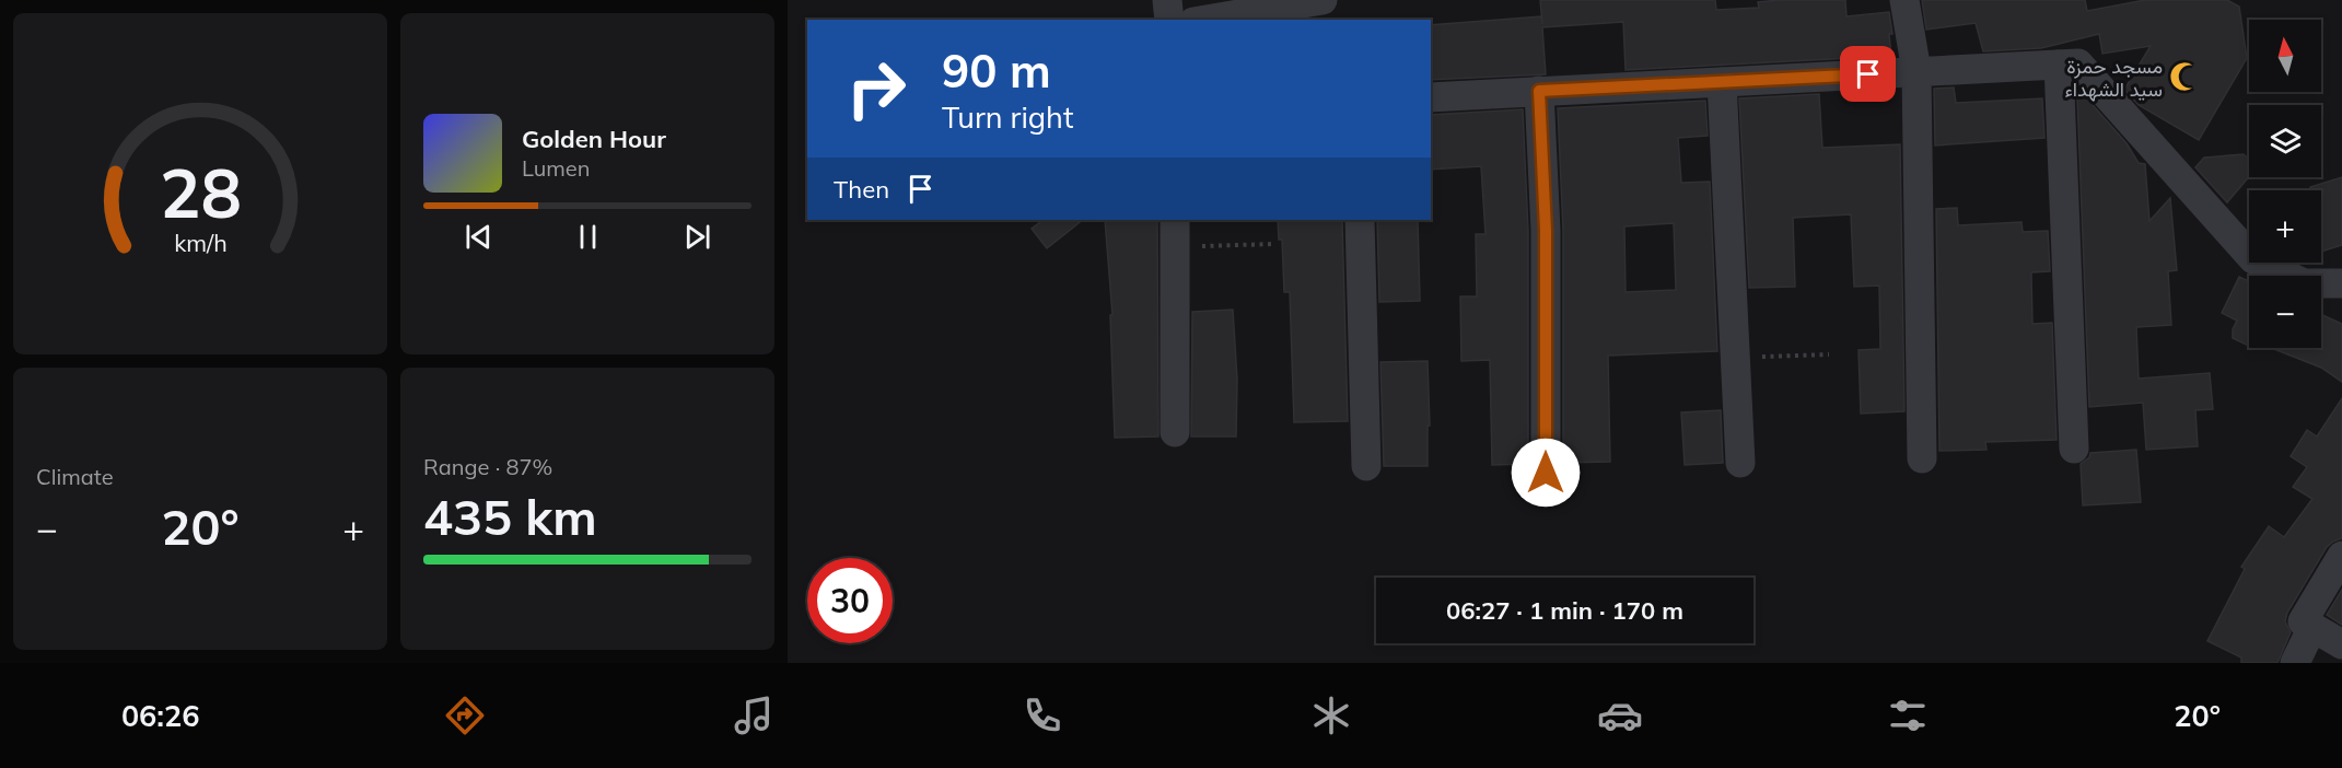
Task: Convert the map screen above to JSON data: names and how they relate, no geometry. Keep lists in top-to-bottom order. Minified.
{"places":{"mosque":["مسجد حمزة سيد الشهداء"]},"north":"top","page":{"map_buttons":["+","−"],"turn":["90 m","Turn right"],"song":["Golden Hour","Lumen"],"then":"Then","tile":["Climate",["Range · 87%","435 km"]],"heat":["−","20°","+"],"limit":"30","trip":"06:27 · 1 min · 170 m","tabs":["06:26","20°"],"gauge":["28","km/h"]}}
